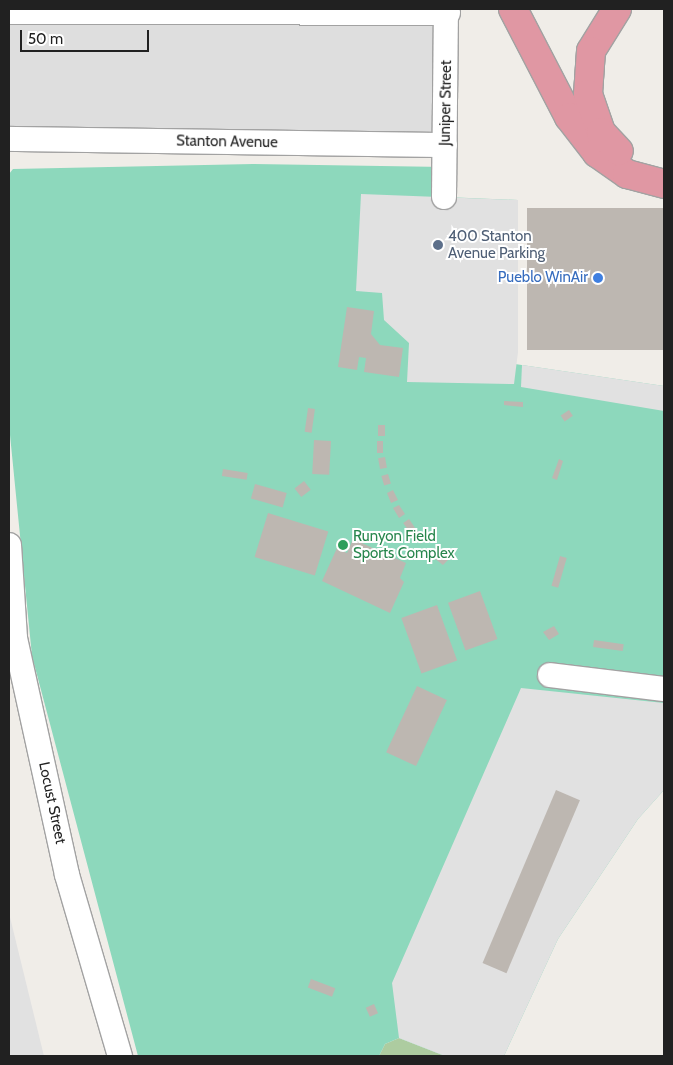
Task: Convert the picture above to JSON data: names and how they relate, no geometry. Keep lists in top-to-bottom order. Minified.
{"streets":{"street":["Juniper Street","Stanton Avenue","Locust Street"]},"crossings":[["Juniper Street","Stanton Avenue"]],"places":["400 Stanton Avenue Parking","Pueblo WinAir","Runyon Field Sports Complex"],"scale_bar":"50 m"}
